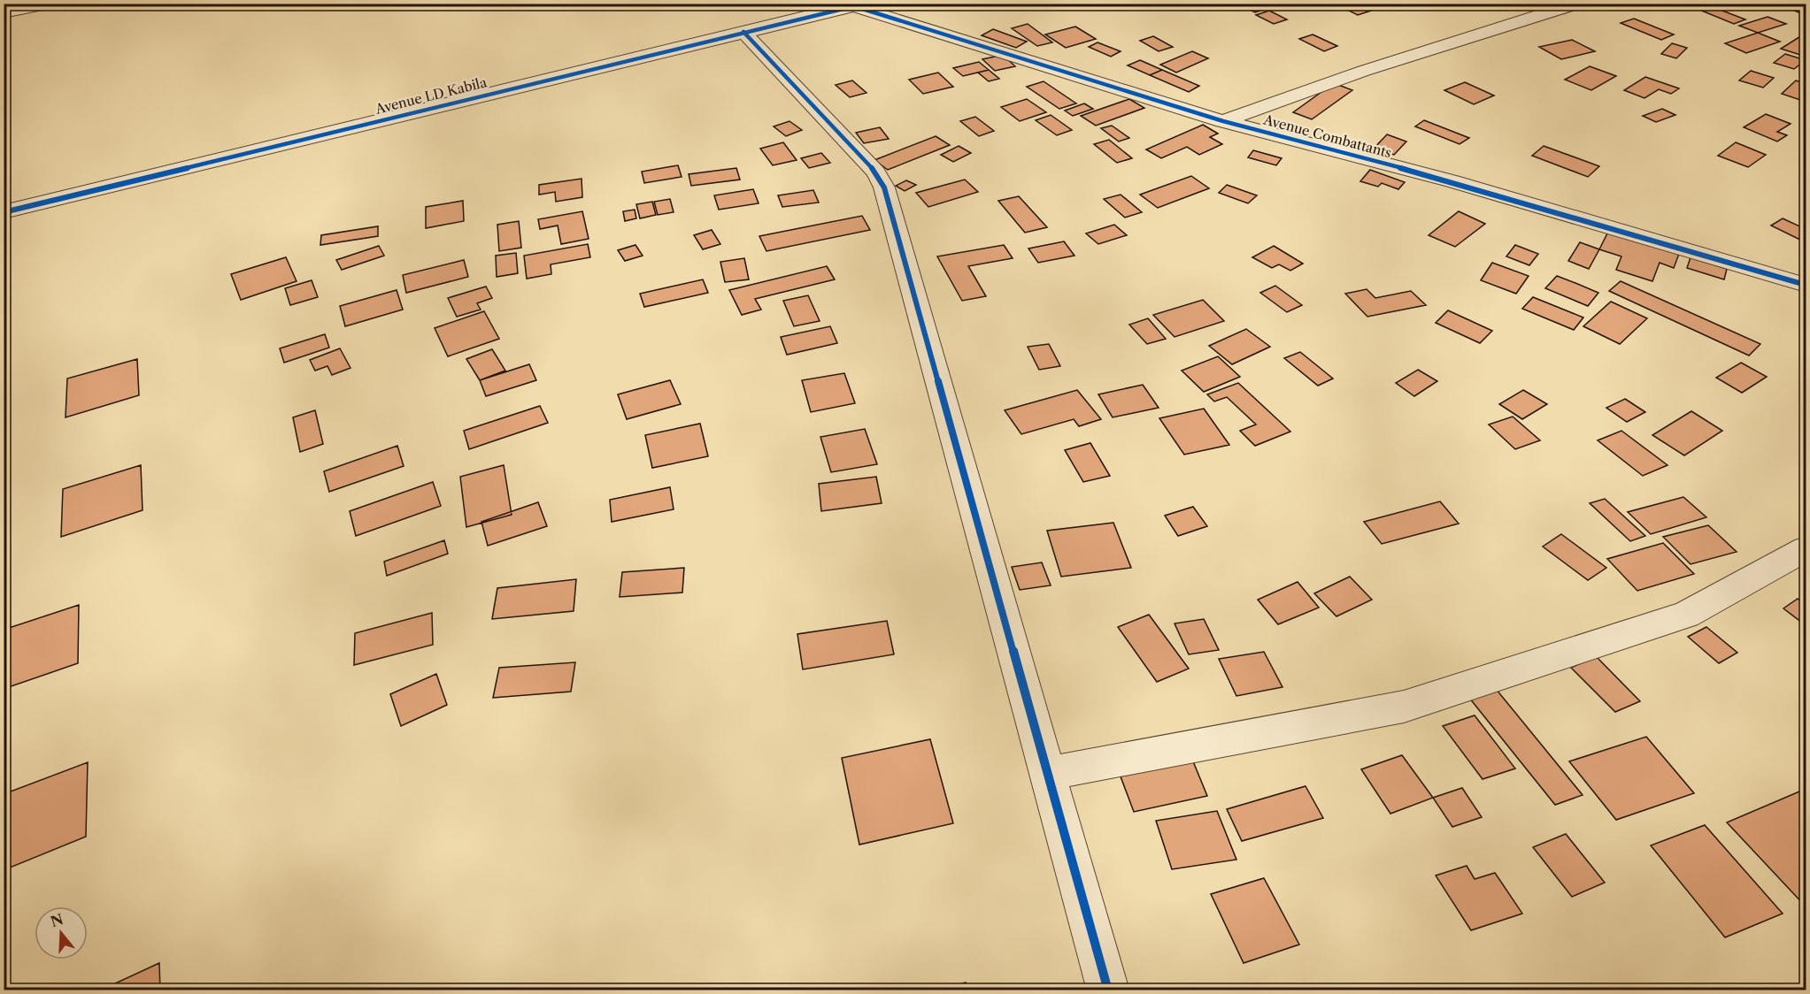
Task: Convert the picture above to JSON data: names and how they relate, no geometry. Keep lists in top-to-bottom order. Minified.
{"streets":{"street":["Avenue LD Kabila","Avenue Combattants"]},"crossings":[["Avenue LD Kabila","Avenue Combattants"]],"north":"top"}
